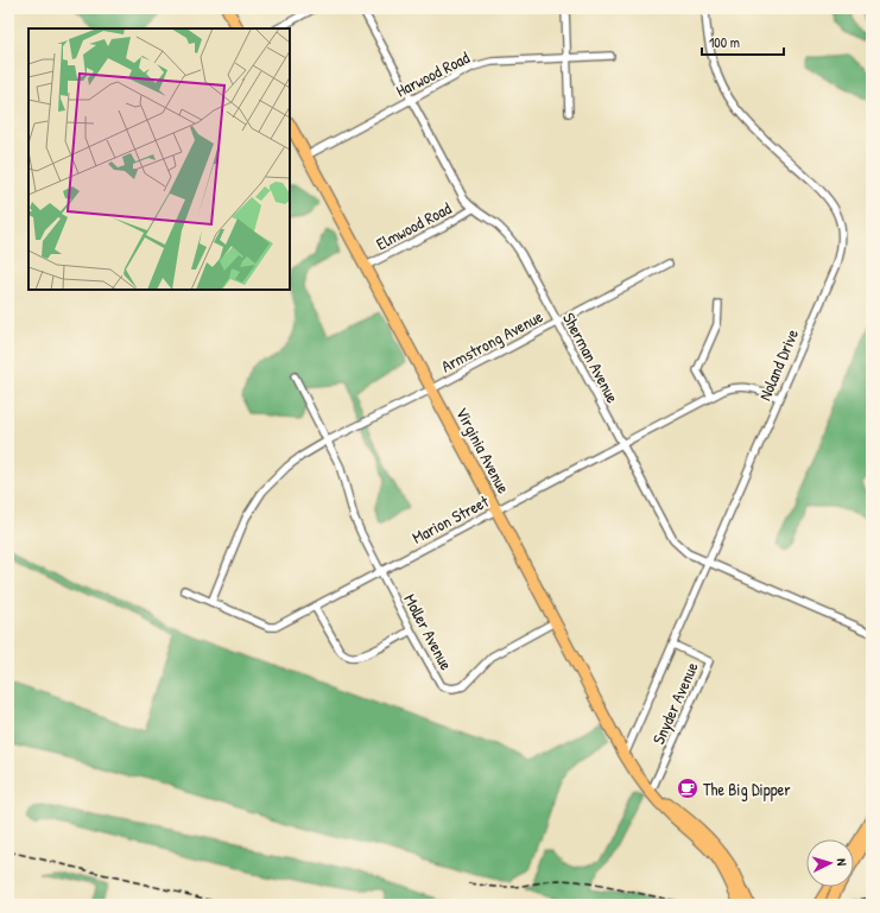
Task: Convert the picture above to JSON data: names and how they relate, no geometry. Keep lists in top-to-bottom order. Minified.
{"streets":{"main road":["Virginia Avenue"],"street":["Harwood Road","Elmwood Road","Armstrong Avenue","Sherman Avenue","Noland Drive","Marion Street","Moller Avenue","Snyder Avenue"]},"crossings":[["Harwood Road","Sherman Avenue"],["Harwood Road","Virginia Avenue"],["Elmwood Road","Sherman Avenue"],["Elmwood Road","Virginia Avenue"],["Armstrong Avenue","Sherman Avenue"],["Armstrong Avenue","Virginia Avenue"],["Armstrong Avenue","Marion Street"],["Armstrong Avenue","Moller Avenue"],["Sherman Avenue","Noland Drive"],["Sherman Avenue","Marion Street"],["Noland Drive","Virginia Avenue"],["Noland Drive","Marion Street"],["Noland Drive","Snyder Avenue"],["Virginia Avenue","Marion Street"],["Virginia Avenue","Moller Avenue"],["Virginia Avenue","Snyder Avenue"],["Marion Street","Moller Avenue"]],"places":{"cafe":["The Big Dipper"]},"scale_bar":"100 m","north":"right"}
